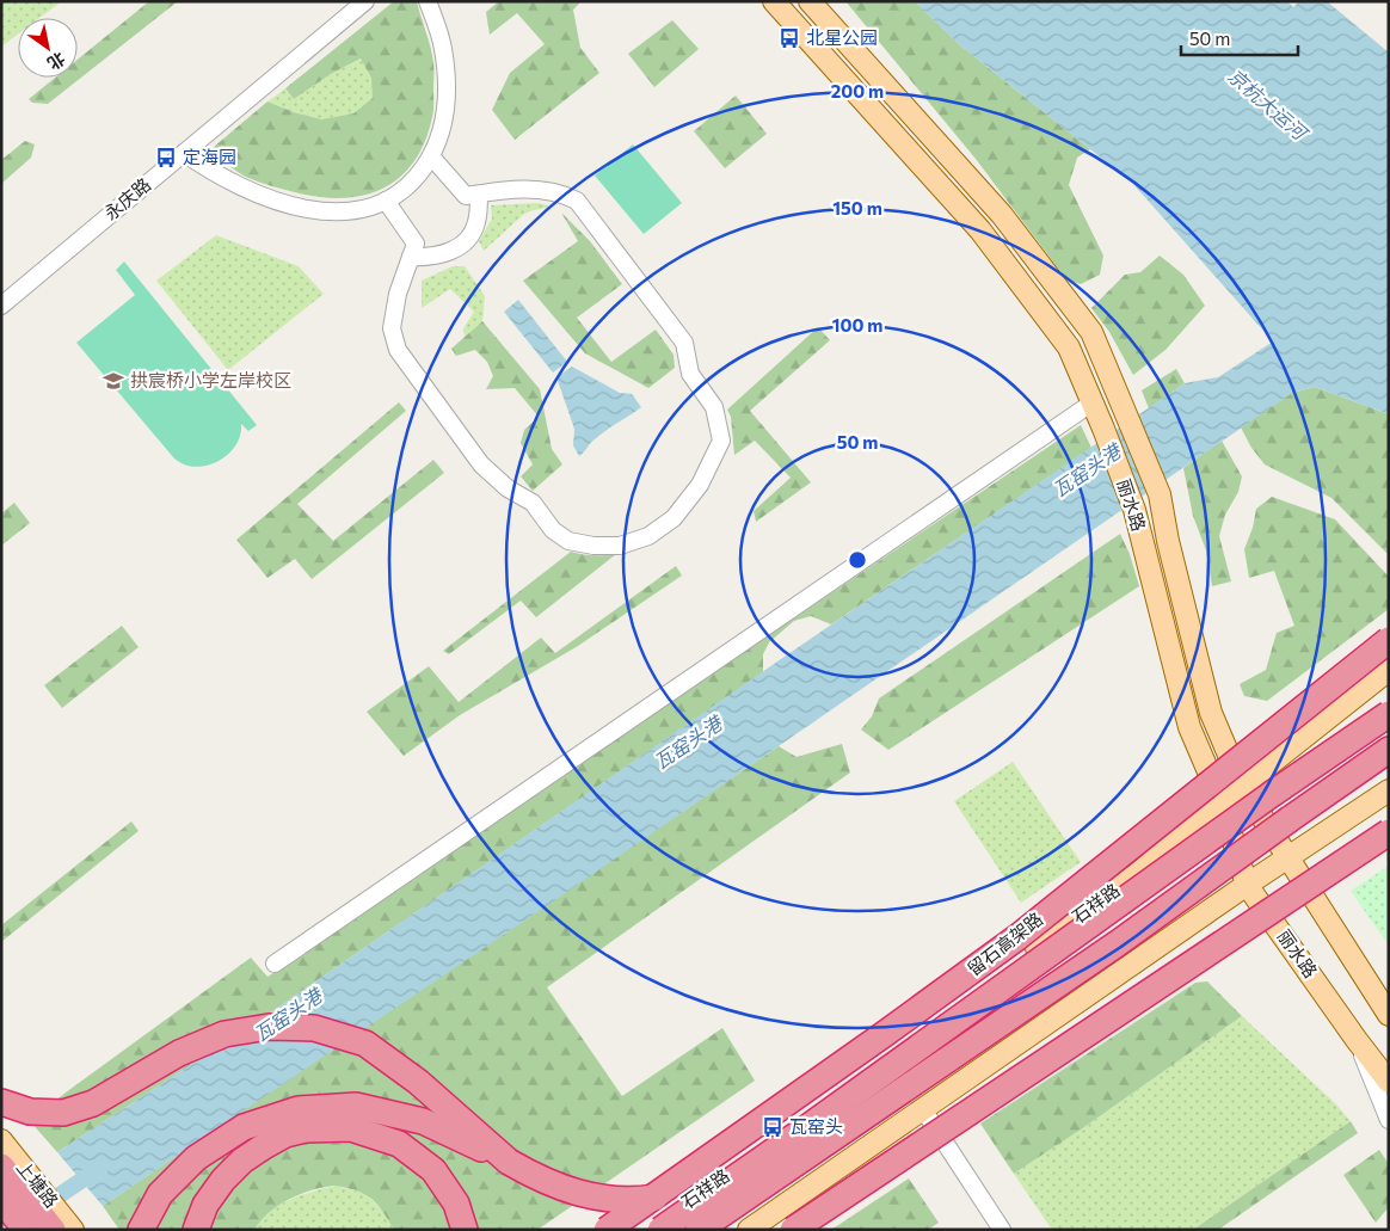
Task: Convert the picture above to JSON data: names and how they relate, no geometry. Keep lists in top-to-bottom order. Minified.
{"streets":{"highway":["留石高架路"],"main road":["丽水路","石祥路","上塘路"],"street":["永庆路"]},"crossings":[["丽水路","石祥路"]],"water":["京杭大运河","瓦窑头港"],"places":{"bus stop":["北星公园","定海园","瓦窑头"],"school or university":["拱宸桥小学左岸校区"]},"scale_bar":"50 m","north":"bottom right","rings":["200 m","150 m","100 m","50 m"]}
